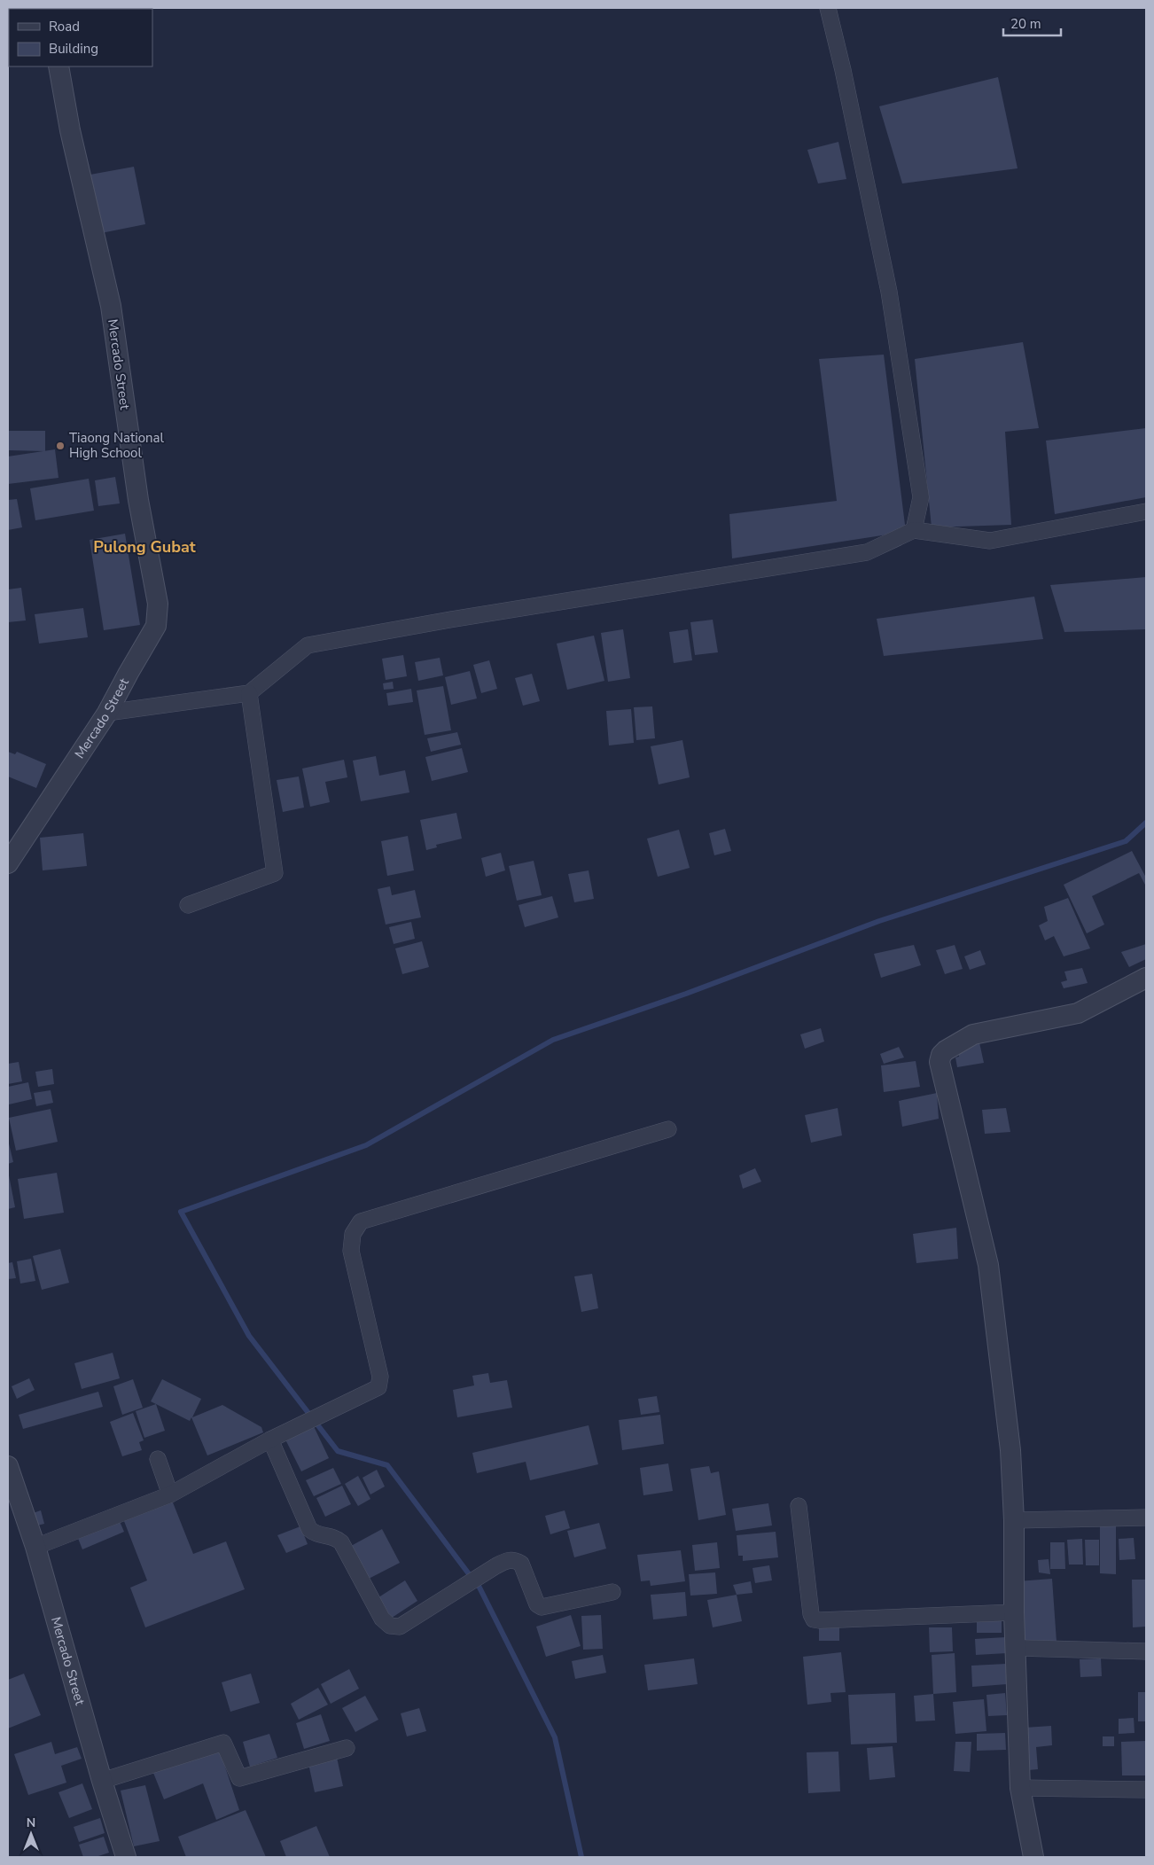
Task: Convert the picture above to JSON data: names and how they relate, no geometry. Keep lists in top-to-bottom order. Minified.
{"streets":{"street":["Mercado Street"]},"districts":["Pulong Gubat"],"places":["Tiaong National High School"],"legend":["Road","Building"],"scale_bar":"20 m","north":"top"}
